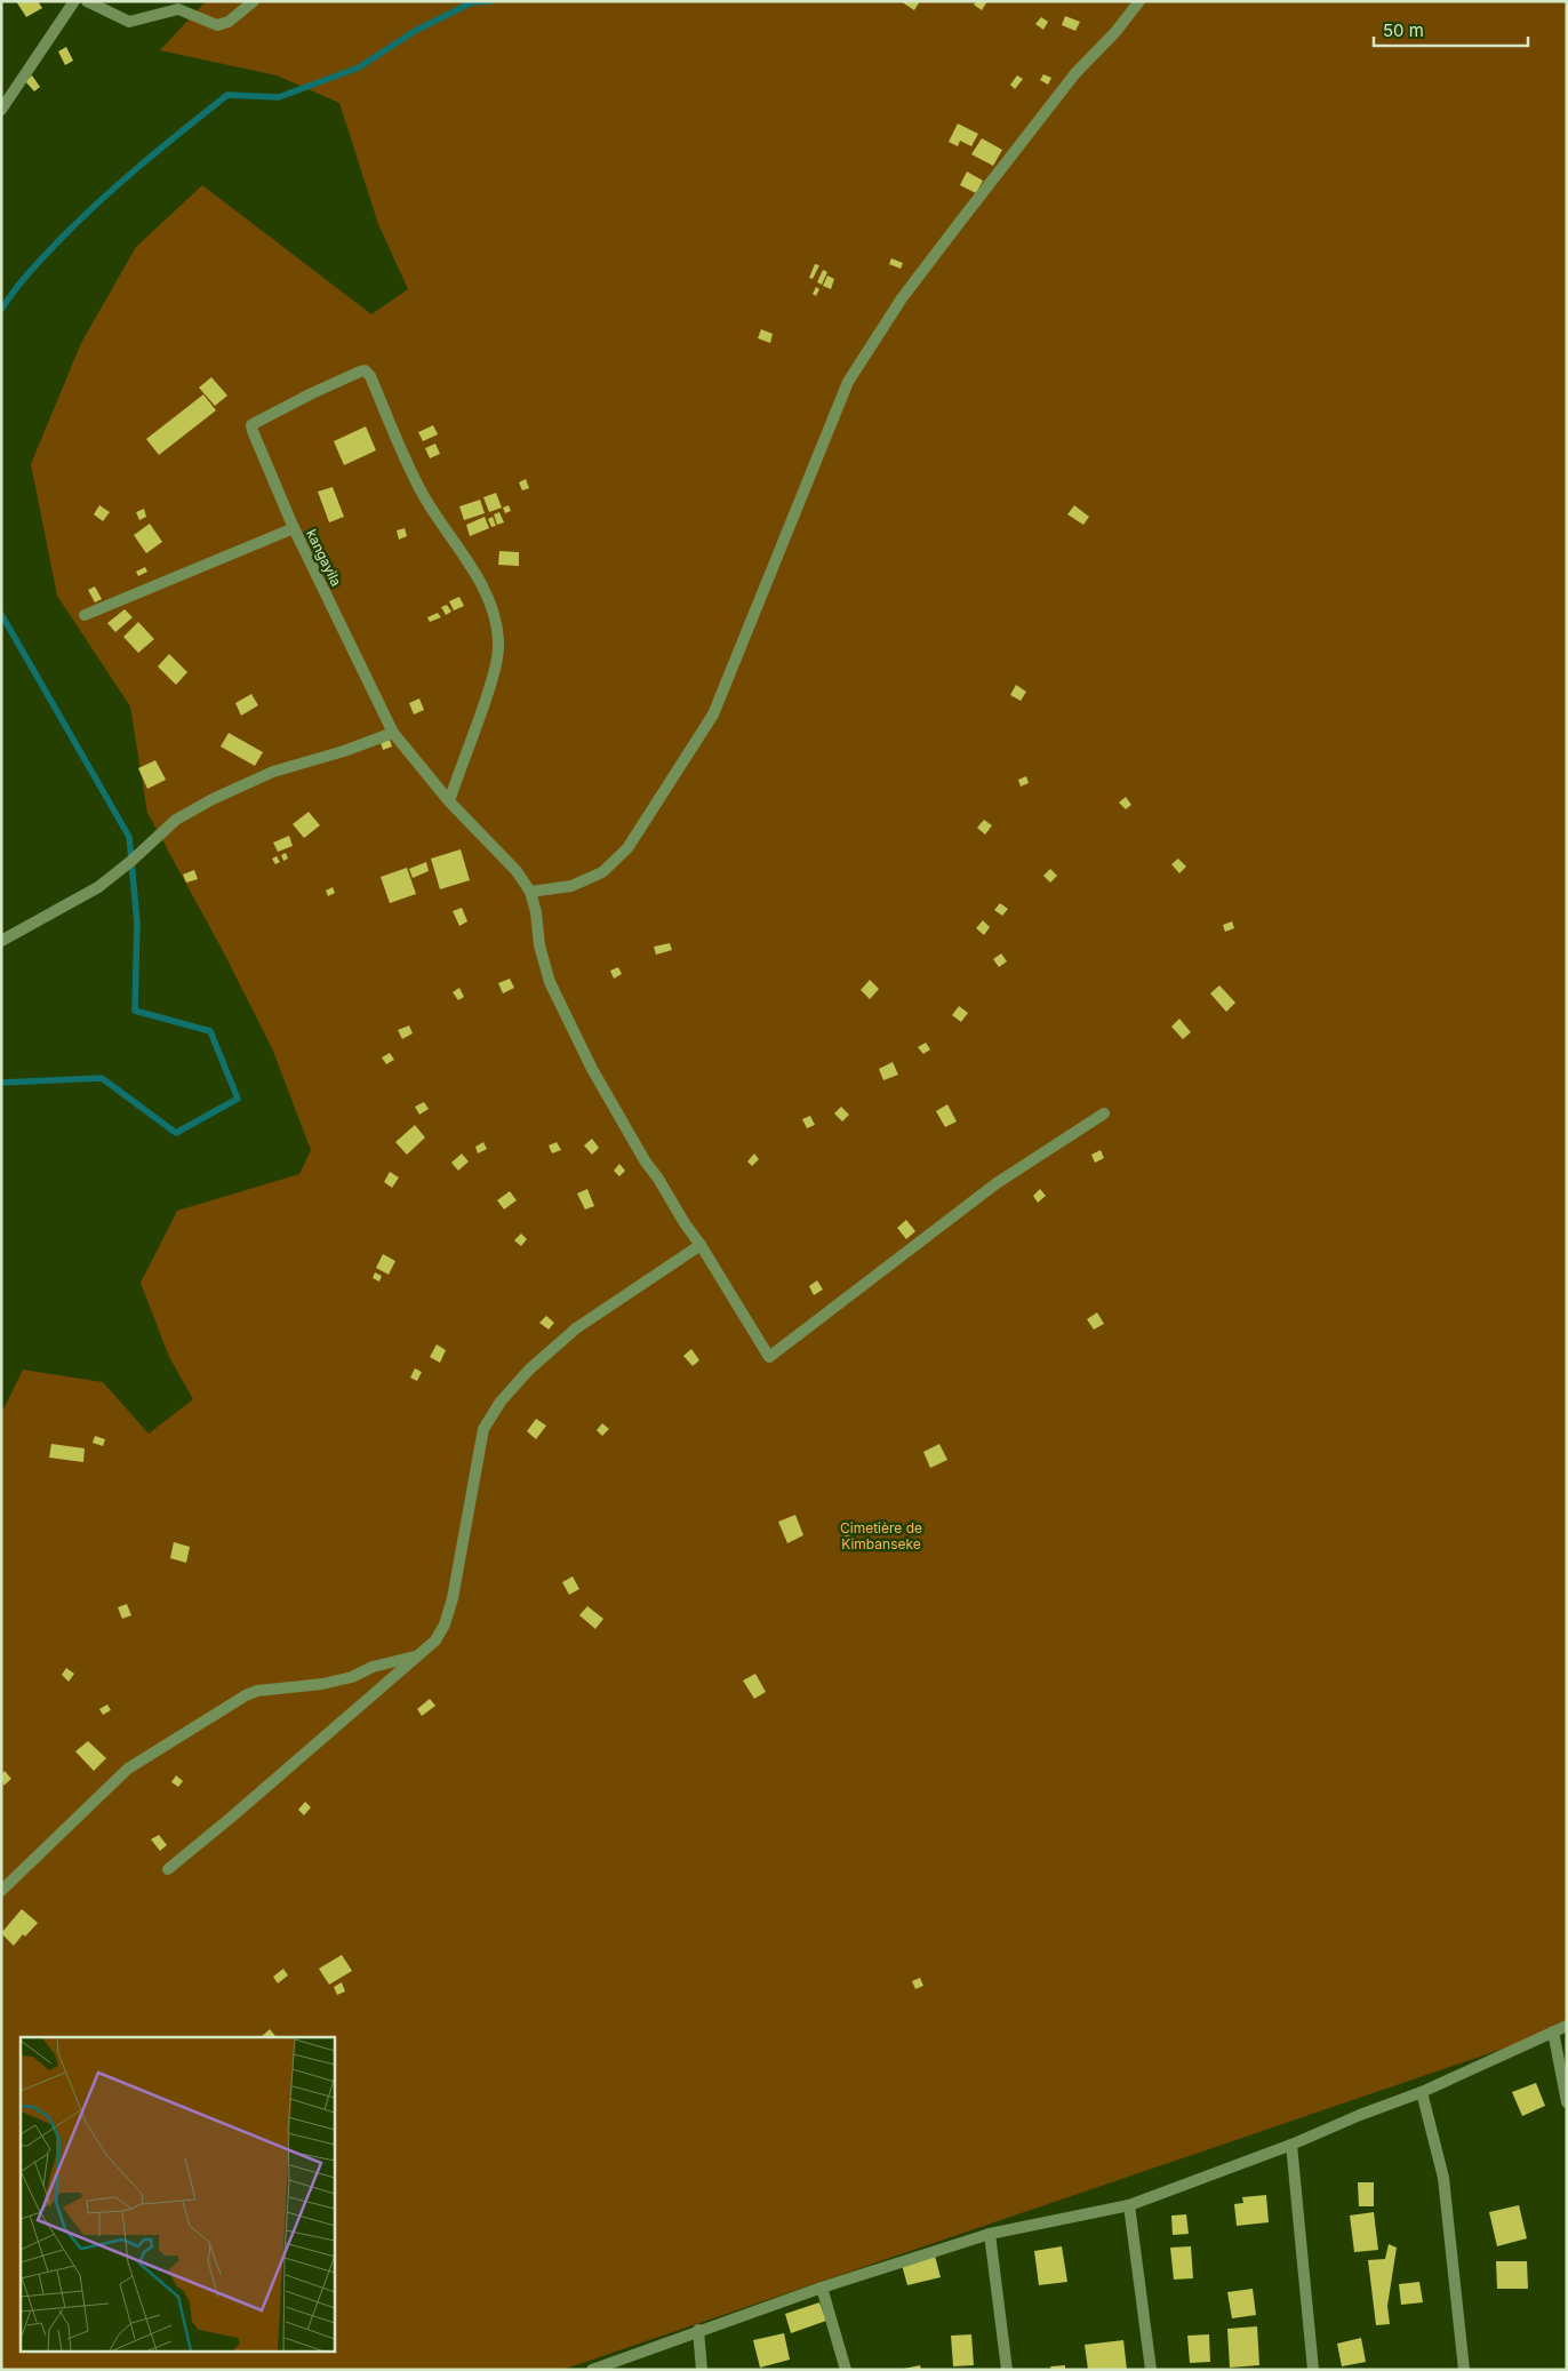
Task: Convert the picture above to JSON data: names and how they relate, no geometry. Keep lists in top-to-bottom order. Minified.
{"streets":{"street":["kangayila"]},"parks":["Cimetière de Kimbanseke"],"scale_bar":"50 m"}
